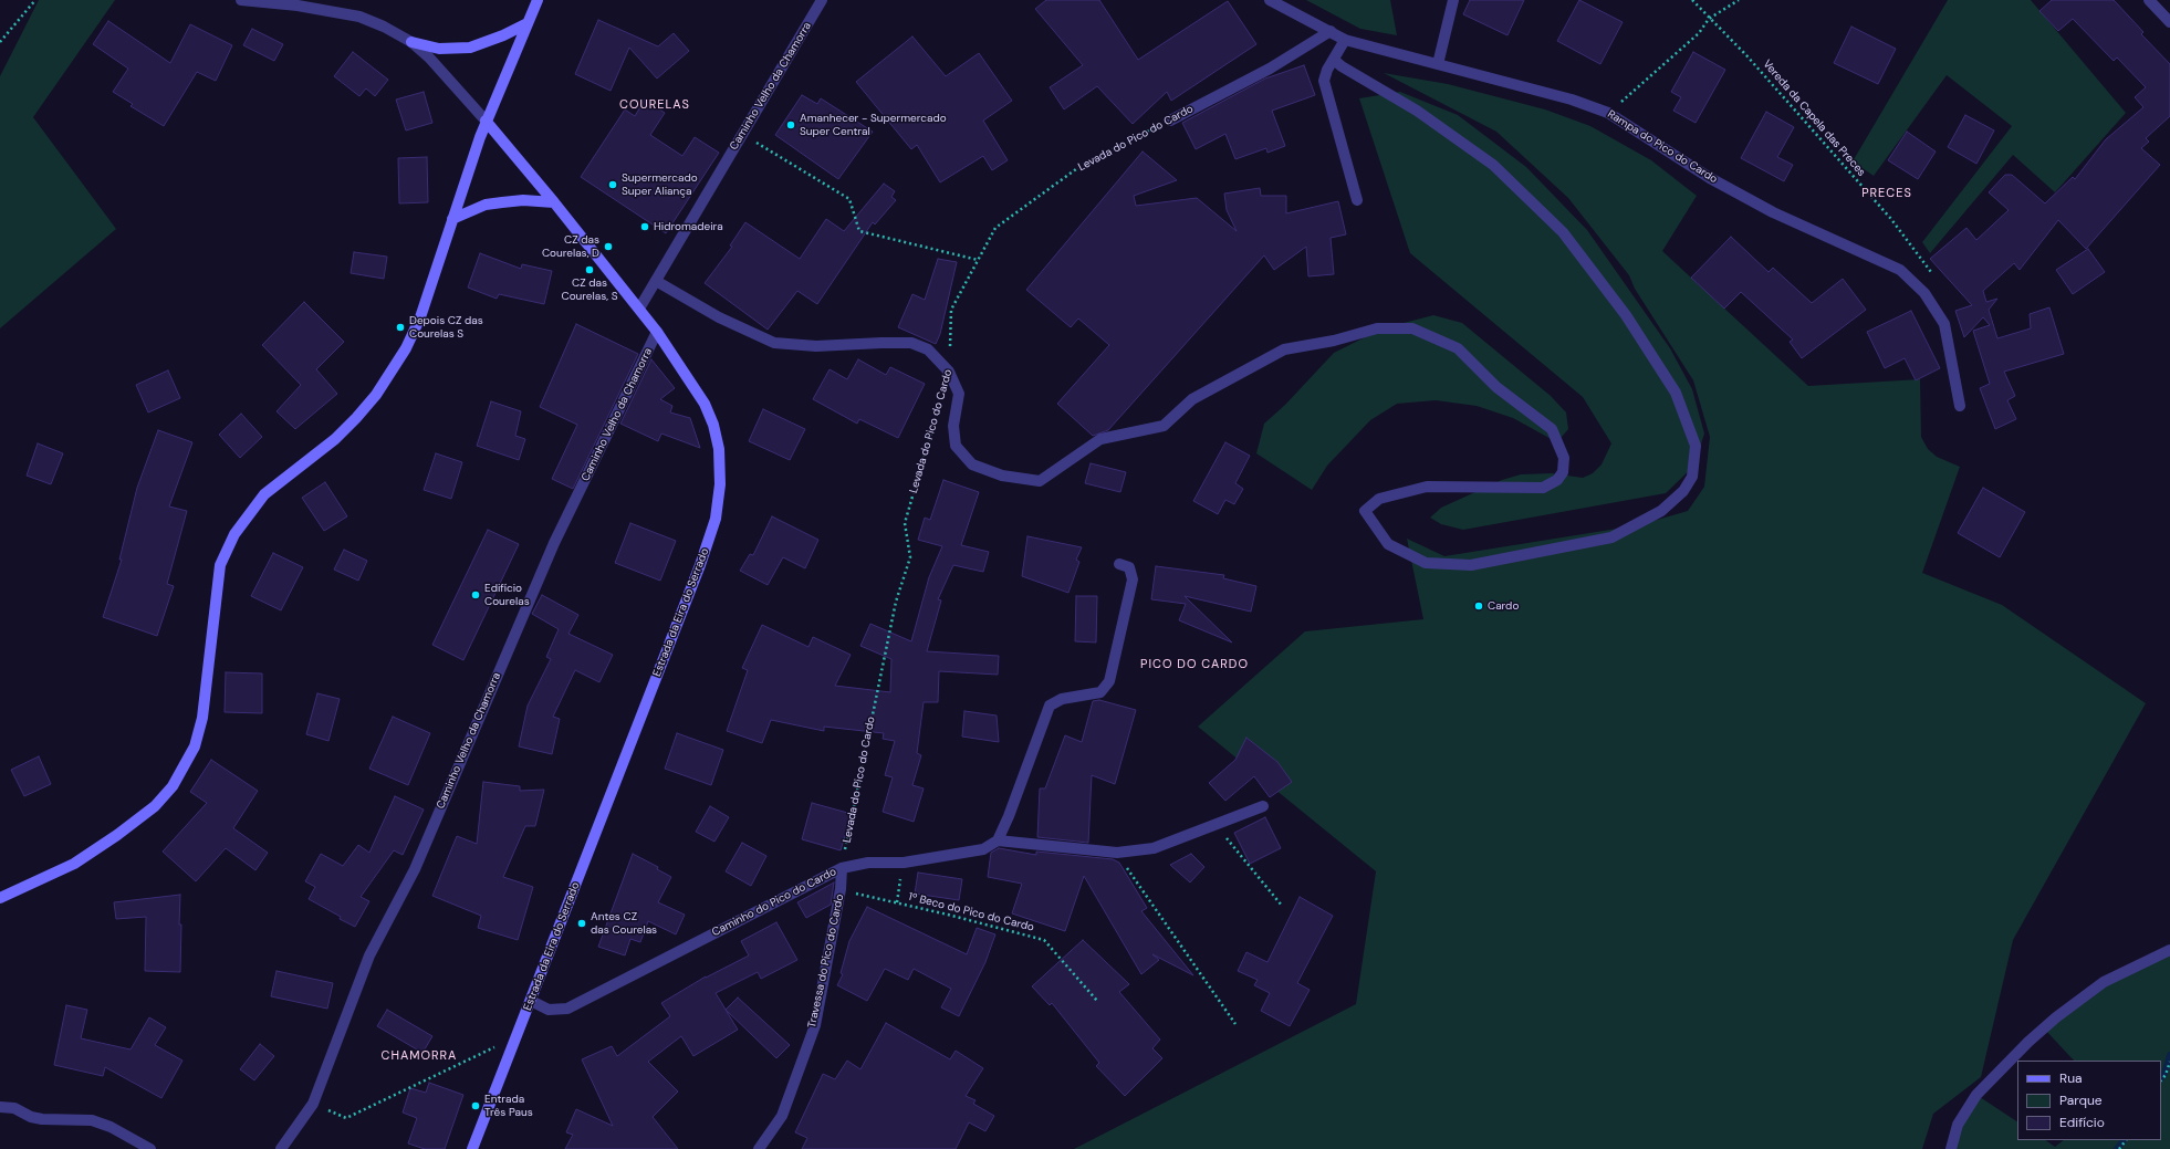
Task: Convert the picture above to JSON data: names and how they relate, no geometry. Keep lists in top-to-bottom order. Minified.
{"streets":{"main road":["Estrada da Eira do Serrado"],"street":["Caminho Velho da Chamorra","Levada do Pico do Cardo","Rampa do Pico do Cardo","Caminho do Pico do Cardo","Travessa do Pico do Cardo"],"path":["Vereda da Capela das Preces","1º Beco do Pico do Cardo"]},"crossings":[["Caminho Velho da Chamorra","Estrada da Eira do Serrado"],["Vereda da Capela das Preces","Rampa do Pico do Cardo"],["Levada do Pico do Cardo","Rampa do Pico do Cardo"],["Levada do Pico do Cardo","Caminho do Pico do Cardo"],["Levada do Pico do Cardo","Travessa do Pico do Cardo"],["Estrada da Eira do Serrado","Caminho do Pico do Cardo"],["Caminho do Pico do Cardo","Travessa do Pico do Cardo"],["1º Beco do Pico do Cardo","Travessa do Pico do Cardo"]],"districts":["COURELAS","PRECES","PICO DO CARDO","CHAMORRA"],"places":["Amanhecer - Supermercado Super Central","Supermercado Super Aliança","Hidromadeira","CZ das Courelas, D","CZ das Courelas, S","Depois CZ das Courelas S","Edifício Courelas","Cardo","Antes CZ das Courelas","Entrada Três Paus"],"legend":["Rua","Parque","Edifício"]}
